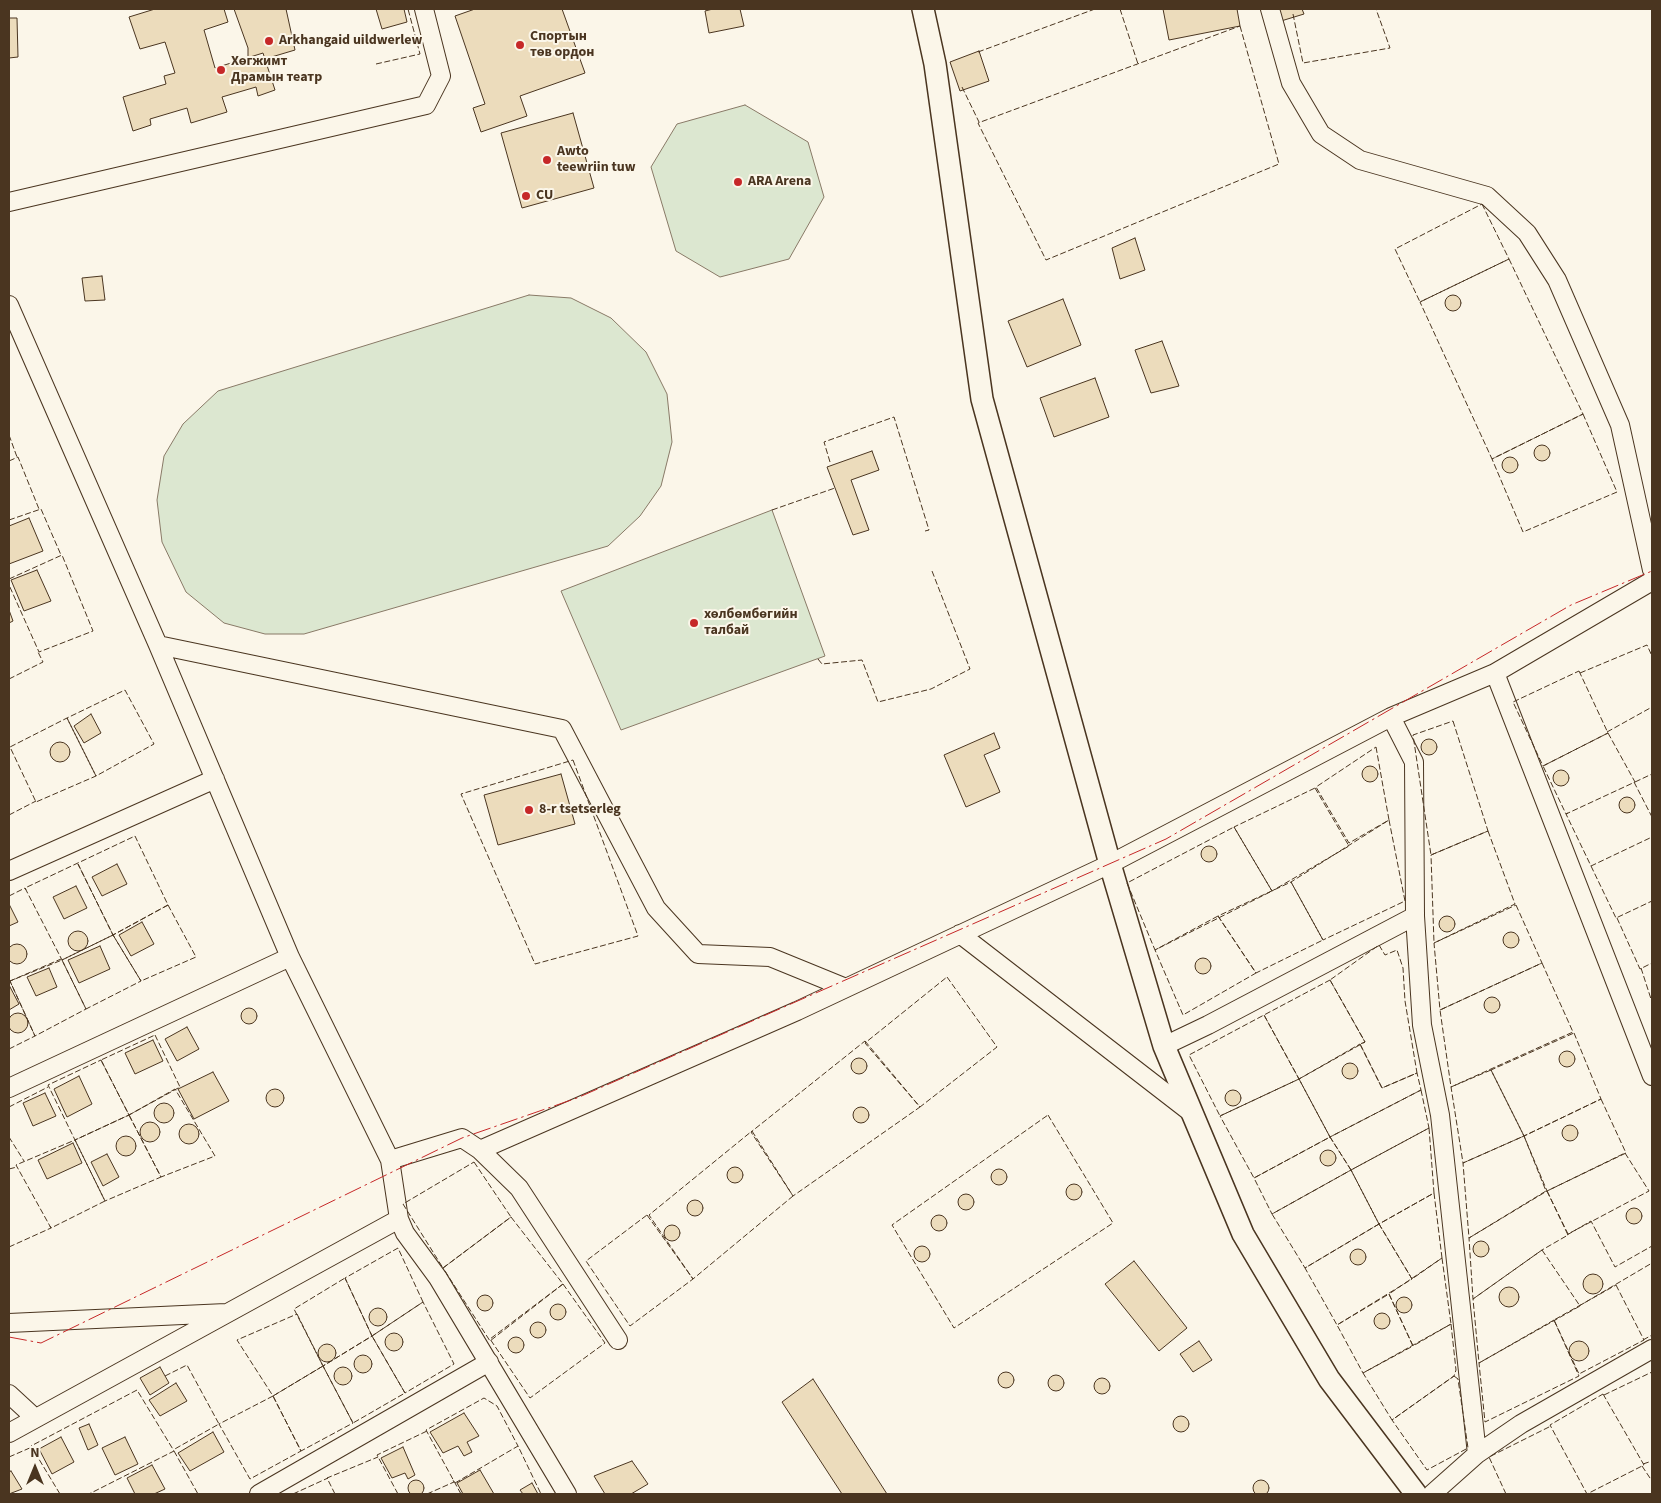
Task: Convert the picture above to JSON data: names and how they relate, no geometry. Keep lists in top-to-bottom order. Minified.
{"places":["Arkhangaid uildwerlew","Спортын төв ордон","Хөгжимт Драмын театр","Awto teewriin tuw","ARA Arena","CU","хөлбөмбөгийн талбай","8-r tsetserleg"],"north":"top"}
